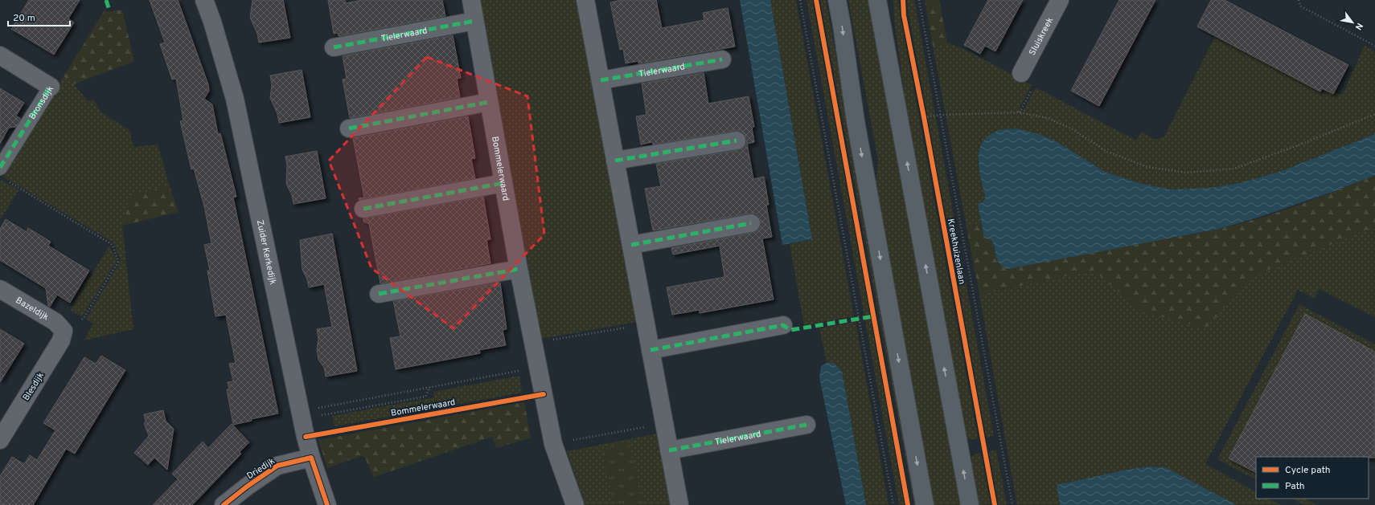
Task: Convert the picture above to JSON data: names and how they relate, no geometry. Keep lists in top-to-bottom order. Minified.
{"streets":{"street":["Tielerwaard","Sluiskreek","Bronsdijk","Bommelerwaard","Zuider Kerkedijk","Bazeldijk","Blesdijk","Driedijk"],"cycle path":["Kreekhuizenlaan"]},"crossings":[["Tielerwaard","Bommelerwaard"],["Zuider Kerkedijk","Driedijk"],["Bazeldijk","Blesdijk"]],"legend":["Cycle path","Path"],"scale_bar":"20 m","north":"bottom right"}
